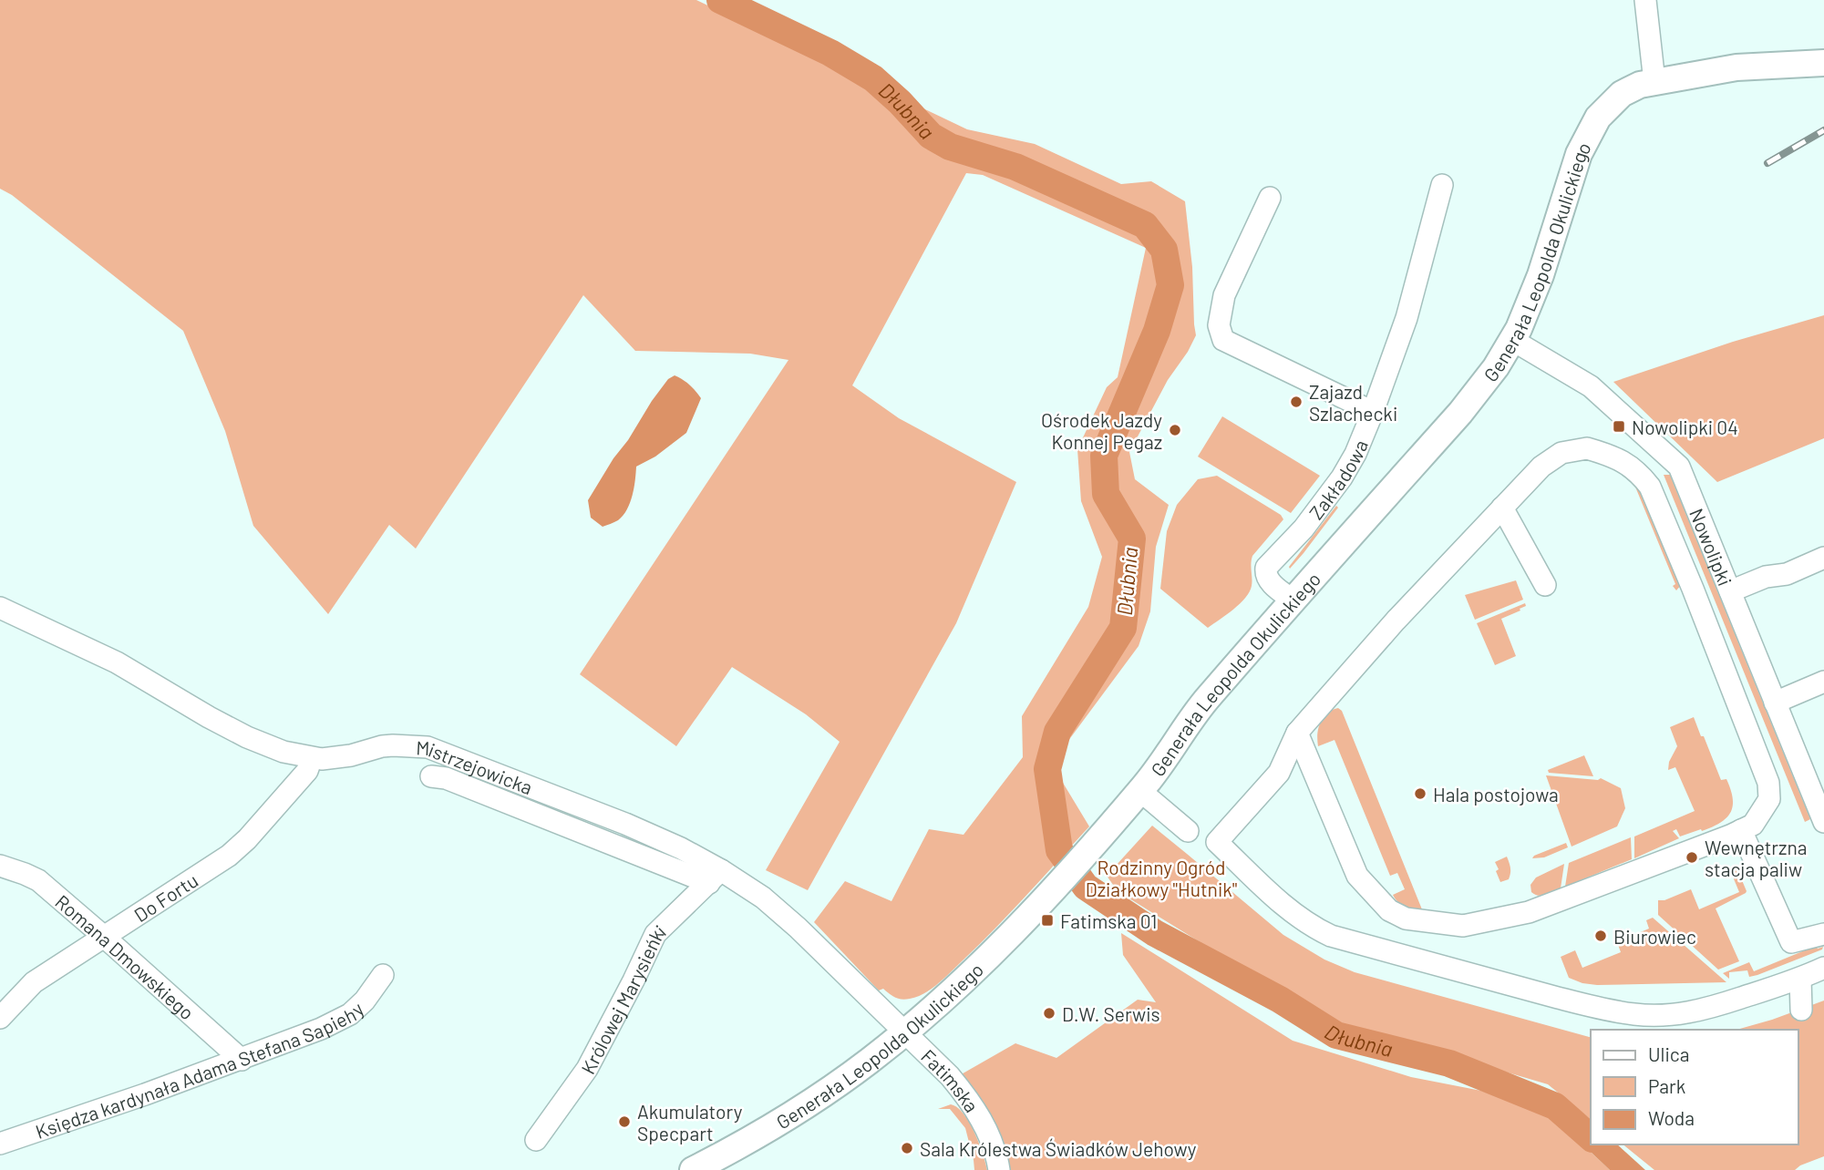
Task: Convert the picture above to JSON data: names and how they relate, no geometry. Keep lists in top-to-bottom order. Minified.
{"streets":{"main road":["Generała Leopolda Okulickiego"],"street":["Zakładowa","Nowolipki","Mistrzejowicka","Do Fortu","Romana Dmowskiego","Królowej Marysieńki","Księdza kardynała Adama Stefana Sapiehy","Fatimska"]},"crossings":[["Generała Leopolda Okulickiego","Zakładowa"],["Generała Leopolda Okulickiego","Nowolipki"],["Generała Leopolda Okulickiego","Mistrzejowicka"],["Generała Leopolda Okulickiego","Fatimska"],["Mistrzejowicka","Do Fortu"],["Mistrzejowicka","Królowej Marysieńki"],["Mistrzejowicka","Fatimska"],["Do Fortu","Romana Dmowskiego"],["Romana Dmowskiego","Księdza kardynała Adama Stefana Sapiehy"]],"water":["Dłubnia"],"parks":["Rodzinny Ogród Działkowy \"Hutnik\""],"places":{"other":["Zajazd Szlachecki","Ośrodek Jazdy Konnej Pegaz","Hala postojowa","Wewnętrzna stacja paliw","Biurowiec","D.W. Serwis","Akumulatory Specpart","Sala Królestwa Świadków Jehowy"],"transit":["Nowolipki 04","Fatimska 01"]},"legend":["Ulica","Park","Woda"]}
